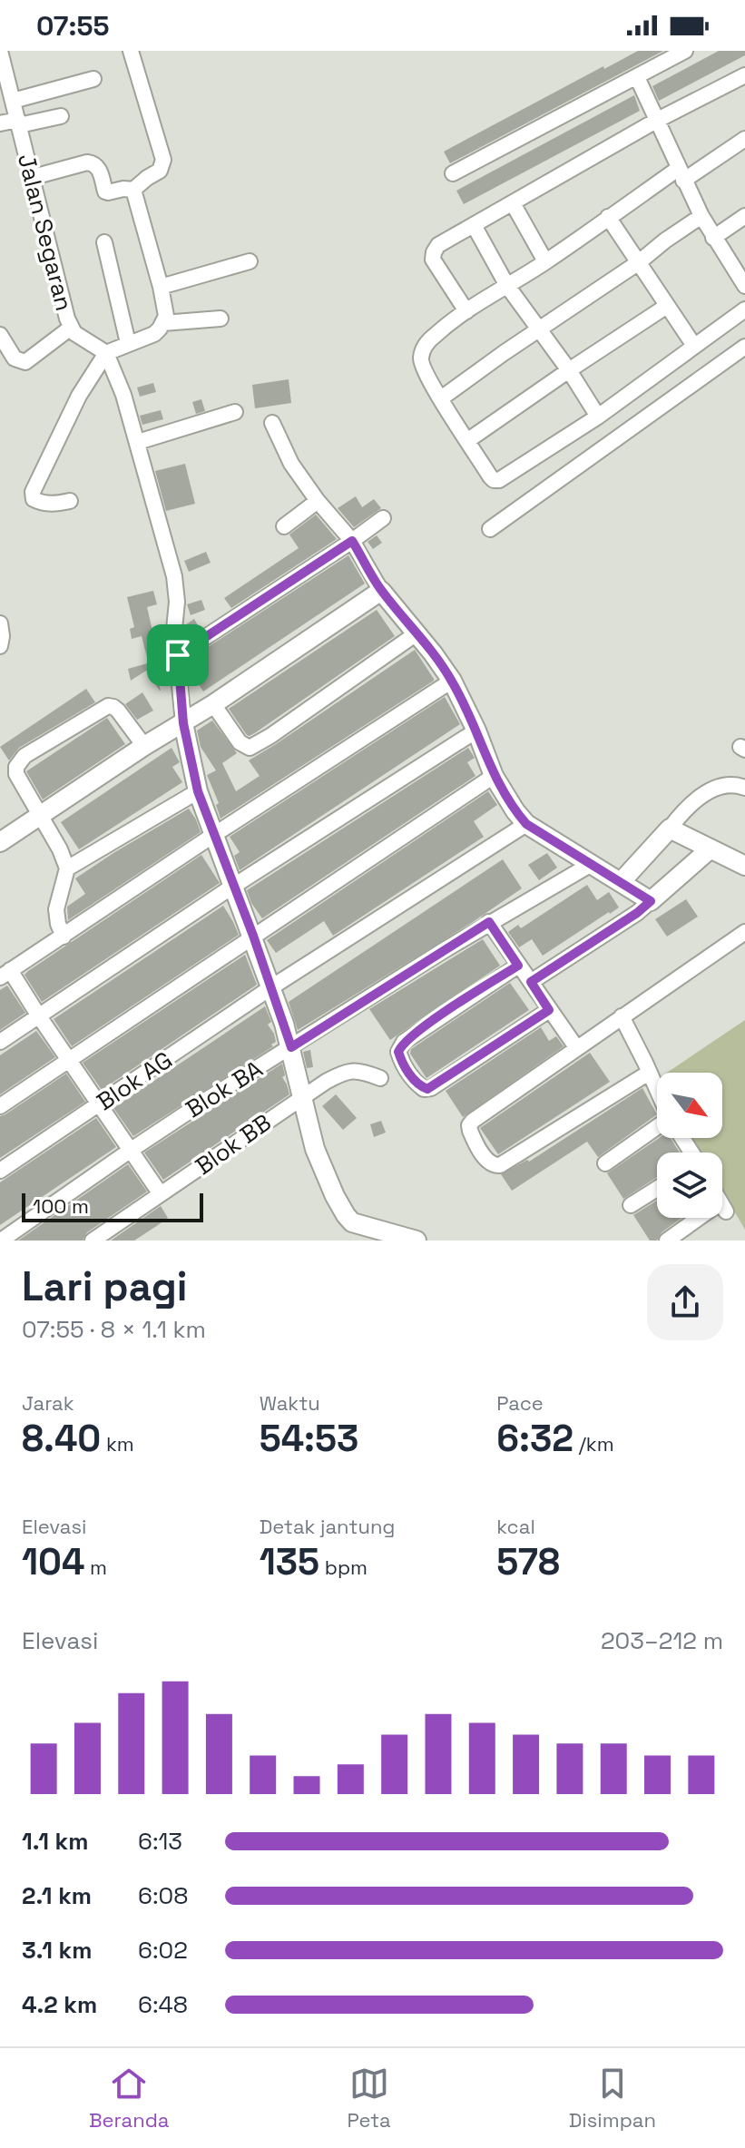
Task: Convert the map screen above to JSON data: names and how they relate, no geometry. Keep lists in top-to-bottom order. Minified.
{"streets":{"street":["Jalan Segaran","Blok AG","Blok BA","Blok BB"]},"scale_bar":"100 m","north":"bottom right","page":{"status":"07:55","scale":"100 m","heading":["Lari pagi","07:55 · 8 × 1.1 km"],"stats":[["Jarak","8.40 km"],["Waktu","54:53"],["Pace","6:32 /km"],["Elevasi","104 m"],["Detak jantung","135 bpm"],["kcal","578"]],"chart":["Elevasi","203–212 m"],"list":[{"name":"1.1 km","note":"6:13"},{"name":"2.1 km","note":"6:08"},{"name":"3.1 km","note":"6:02"},{"name":"4.2 km","note":"6:48"}],"tabs":["Beranda","Peta","Disimpan"]}}
